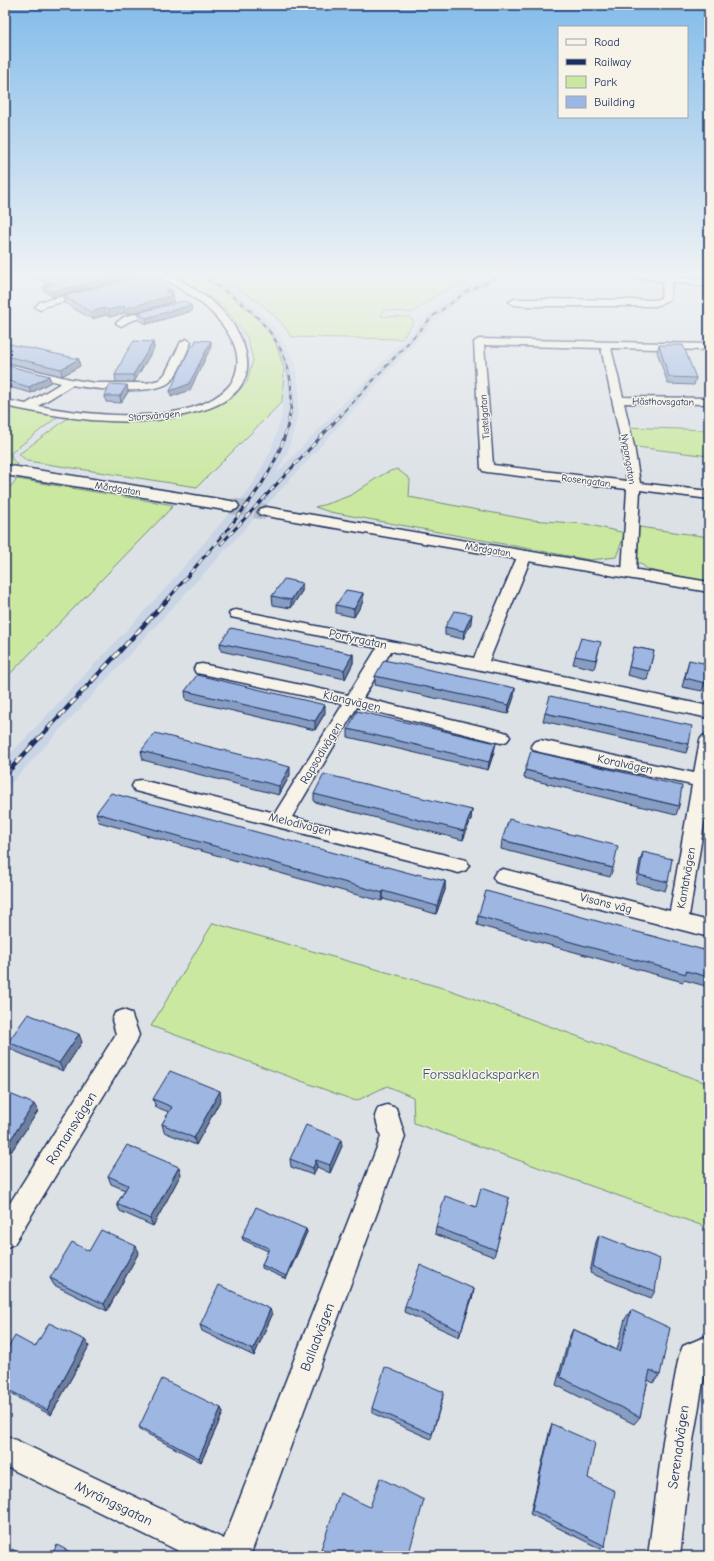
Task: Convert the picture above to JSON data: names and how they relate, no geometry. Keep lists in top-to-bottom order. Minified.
{"streets":{"street":["Hästhovsgatan","Storsvängen","Tistelgatan","Nypongatan","Rosengatan","Mårdgatan","Porfyrgatan","Klangvägen","Rapsodivägen","Koralvägen","Melodivägen","Kantatvägen","Visans väg","Romansvägen","Balladvägen","Serenadvägen","Myrängsgatan"]},"crossings":[["Hästhovsgatan","Nypongatan"],["Tistelgatan","Nypongatan"],["Tistelgatan","Rosengatan"],["Nypongatan","Rosengatan"],["Nypongatan","Mårdgatan"],["Porfyrgatan","Rapsodivägen"],["Klangvägen","Rapsodivägen"],["Rapsodivägen","Melodivägen"],["Koralvägen","Kantatvägen"],["Kantatvägen","Visans väg"]],"parks":["Forssaklacksparken"],"legend":["Road","Railway","Park","Building"]}
